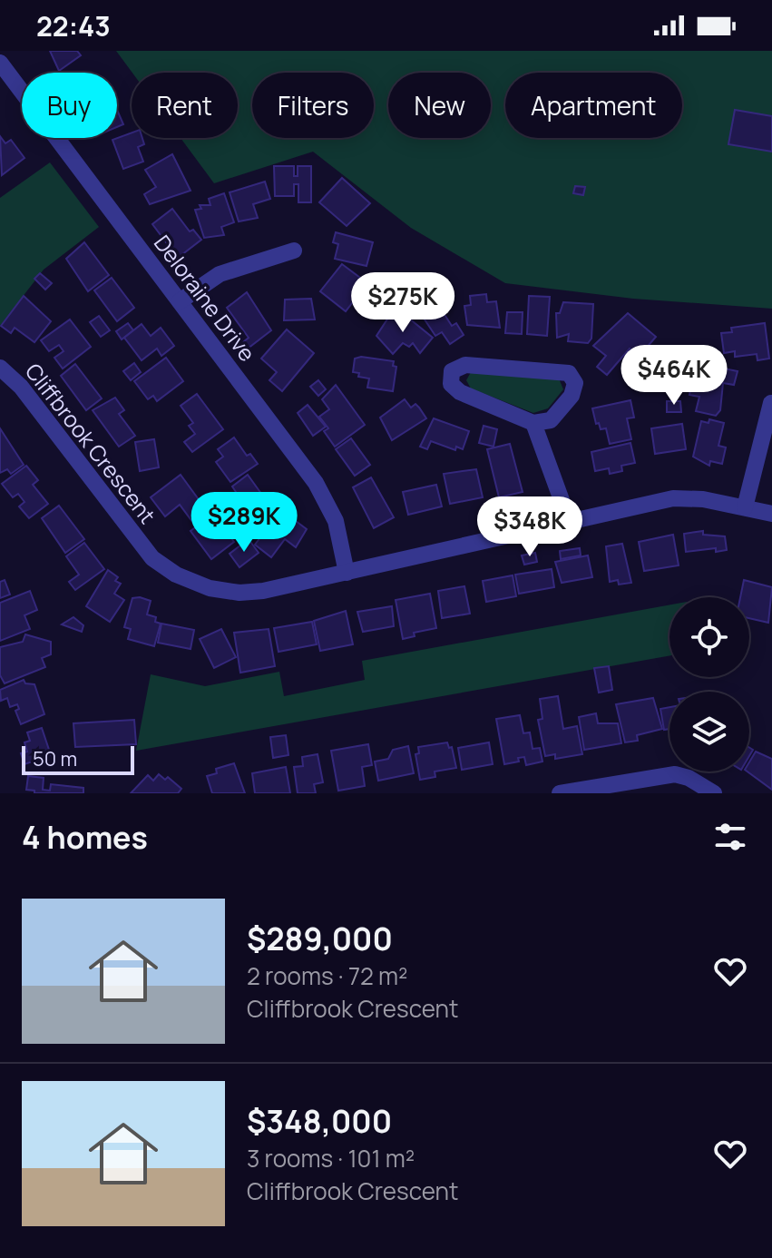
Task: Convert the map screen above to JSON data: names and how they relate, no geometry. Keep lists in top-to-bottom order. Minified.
{"streets":{"street":["Deloraine Drive","Cliffbrook Crescent"]},"crossings":[["Deloraine Drive","Cliffbrook Crescent"]],"scale_bar":"50 m","page":{"status":"22:43","chip":["Buy","Rent","Filters","New","Apartment"],"price":["$275K","$464K","$289K","$348K"],"scale":"50 m","heading":"4 homes","list":[{"name":"$289,000","note":"2 rooms · 72 m² · Cliffbrook Crescent"},{"name":"$348,000","note":"3 rooms · 101 m² · Cliffbrook Crescent"}]}}
